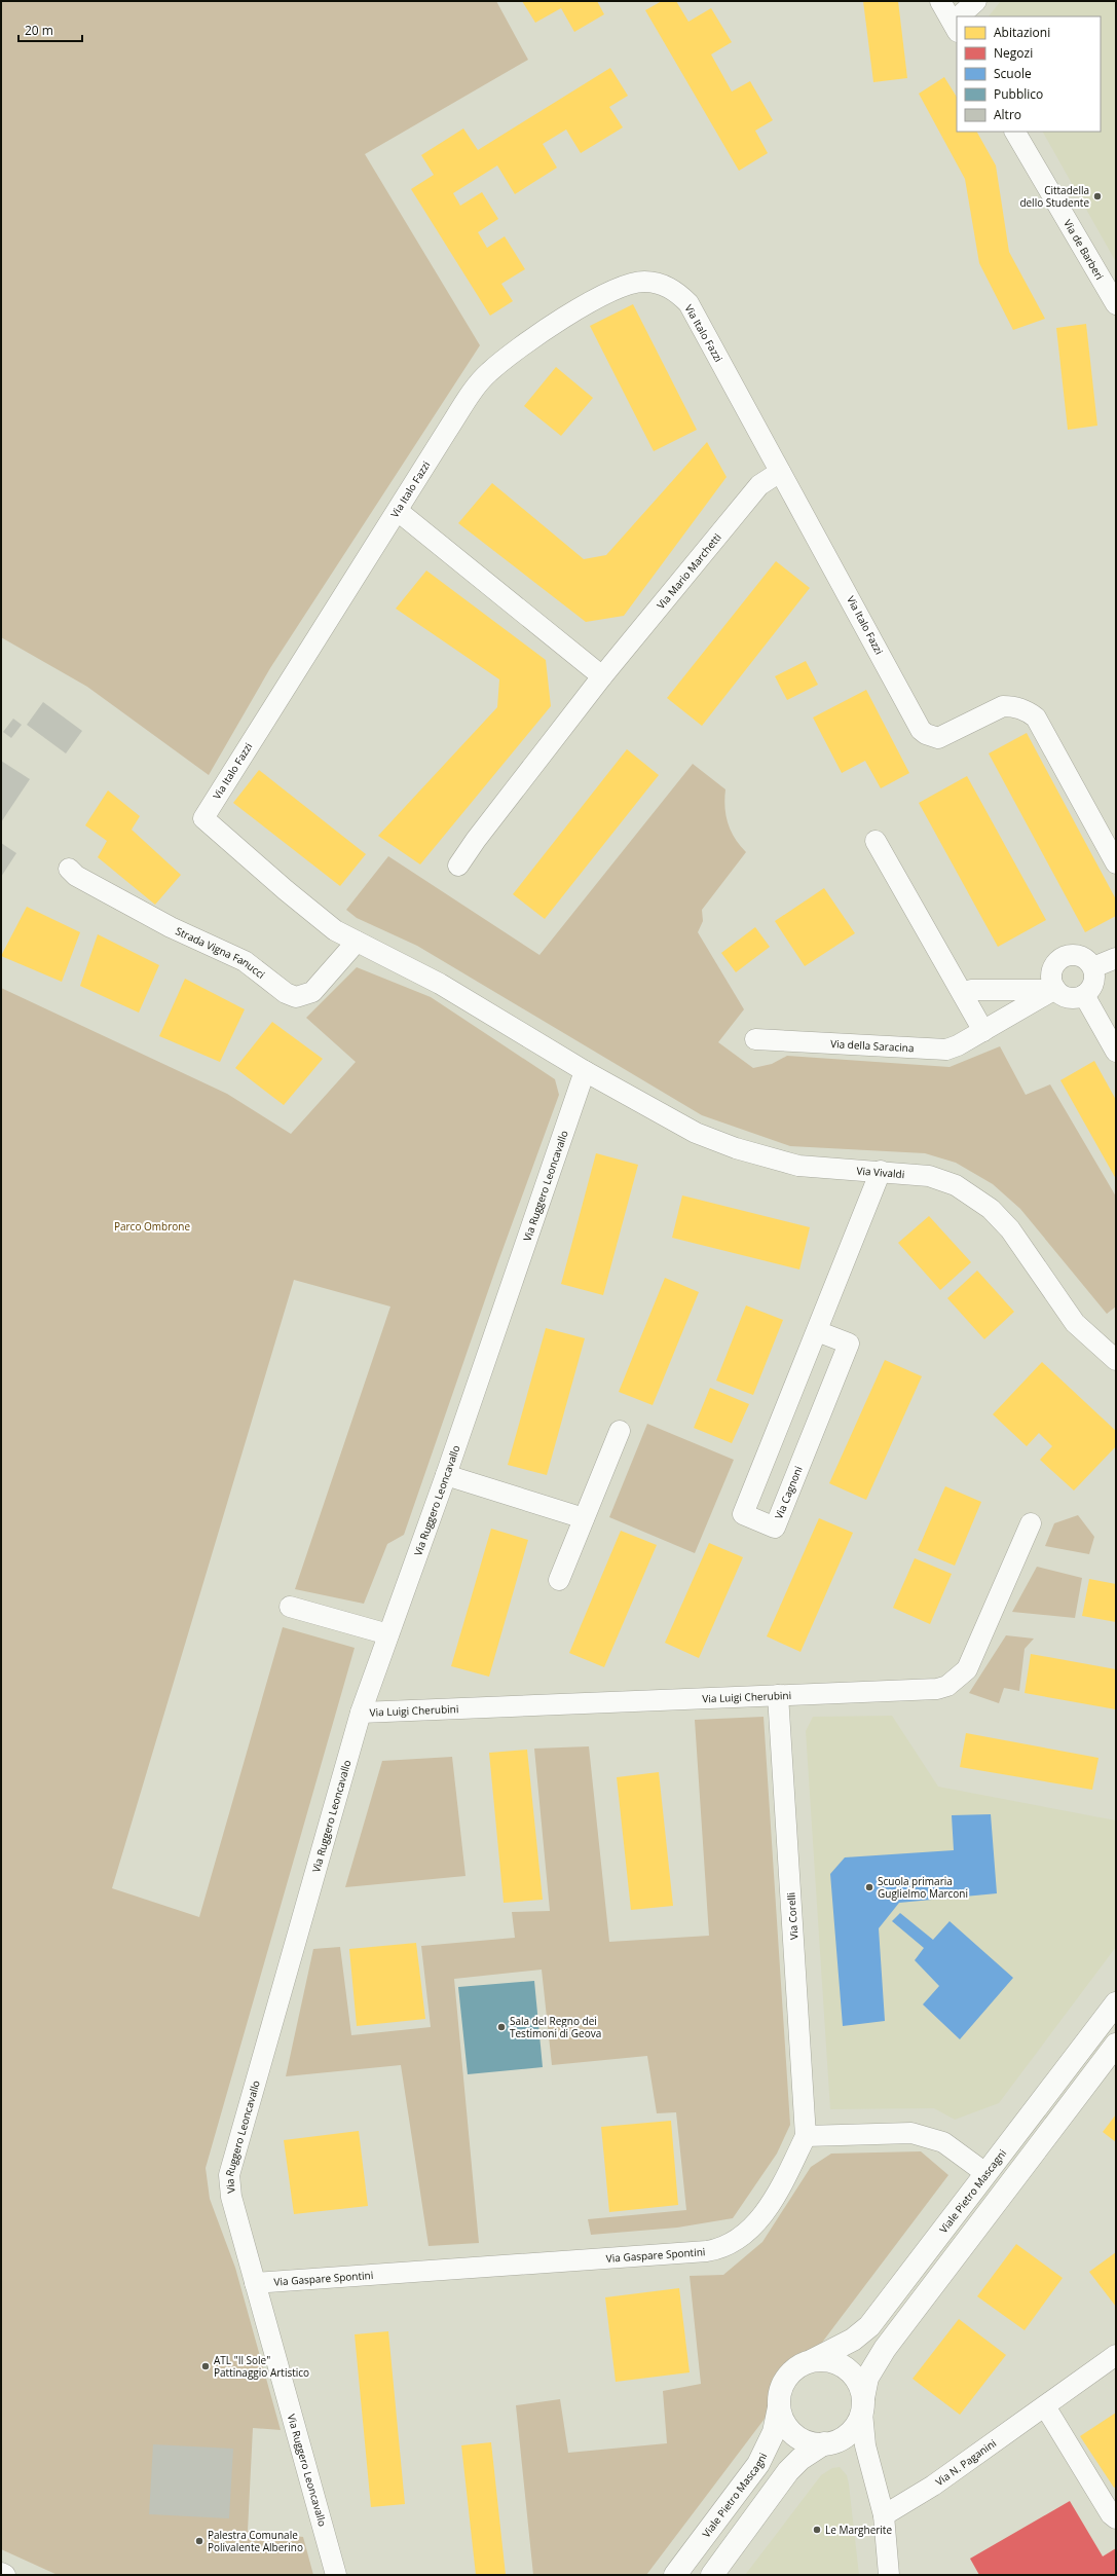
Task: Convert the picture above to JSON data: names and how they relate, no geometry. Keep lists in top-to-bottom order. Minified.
{"streets":{"main road":["Viale Pietro Mascagni"],"street":["Via de Barberi","Via Italo Fazzi","Via Mario Marchetti","Strada Vigna Fanucci","Via della Saracina","Via Vivaldi","Via Ruggero Leoncavallo","Via Cagnoni","Via Luigi Cherubini","Via Corelli","Via Gaspare Spontini","Via N. Paganini"]},"crossings":[["Via Italo Fazzi","Via Mario Marchetti"],["Via Italo Fazzi","Strada Vigna Fanucci"],["Via Vivaldi","Via Ruggero Leoncavallo"],["Via Vivaldi","Via Cagnoni"],["Via Ruggero Leoncavallo","Via Luigi Cherubini"],["Via Ruggero Leoncavallo","Via Gaspare Spontini"],["Via Luigi Cherubini","Via Corelli"],["Via Corelli","Via Gaspare Spontini"]],"parks":["Parco Ombrone"],"places":["Cittadella dello Studente","Scuola primaria Guglielmo Marconi","Sala del Regno dei Testimoni di Geova","ATL \"Il Sole\" Pattinaggio Artistico","Le Margherite","Palestra Comunale Polivalente Alberino"],"legend":["Abitazioni","Negozi","Scuole","Pubblico","Altro"],"scale_bar":"20 m"}
